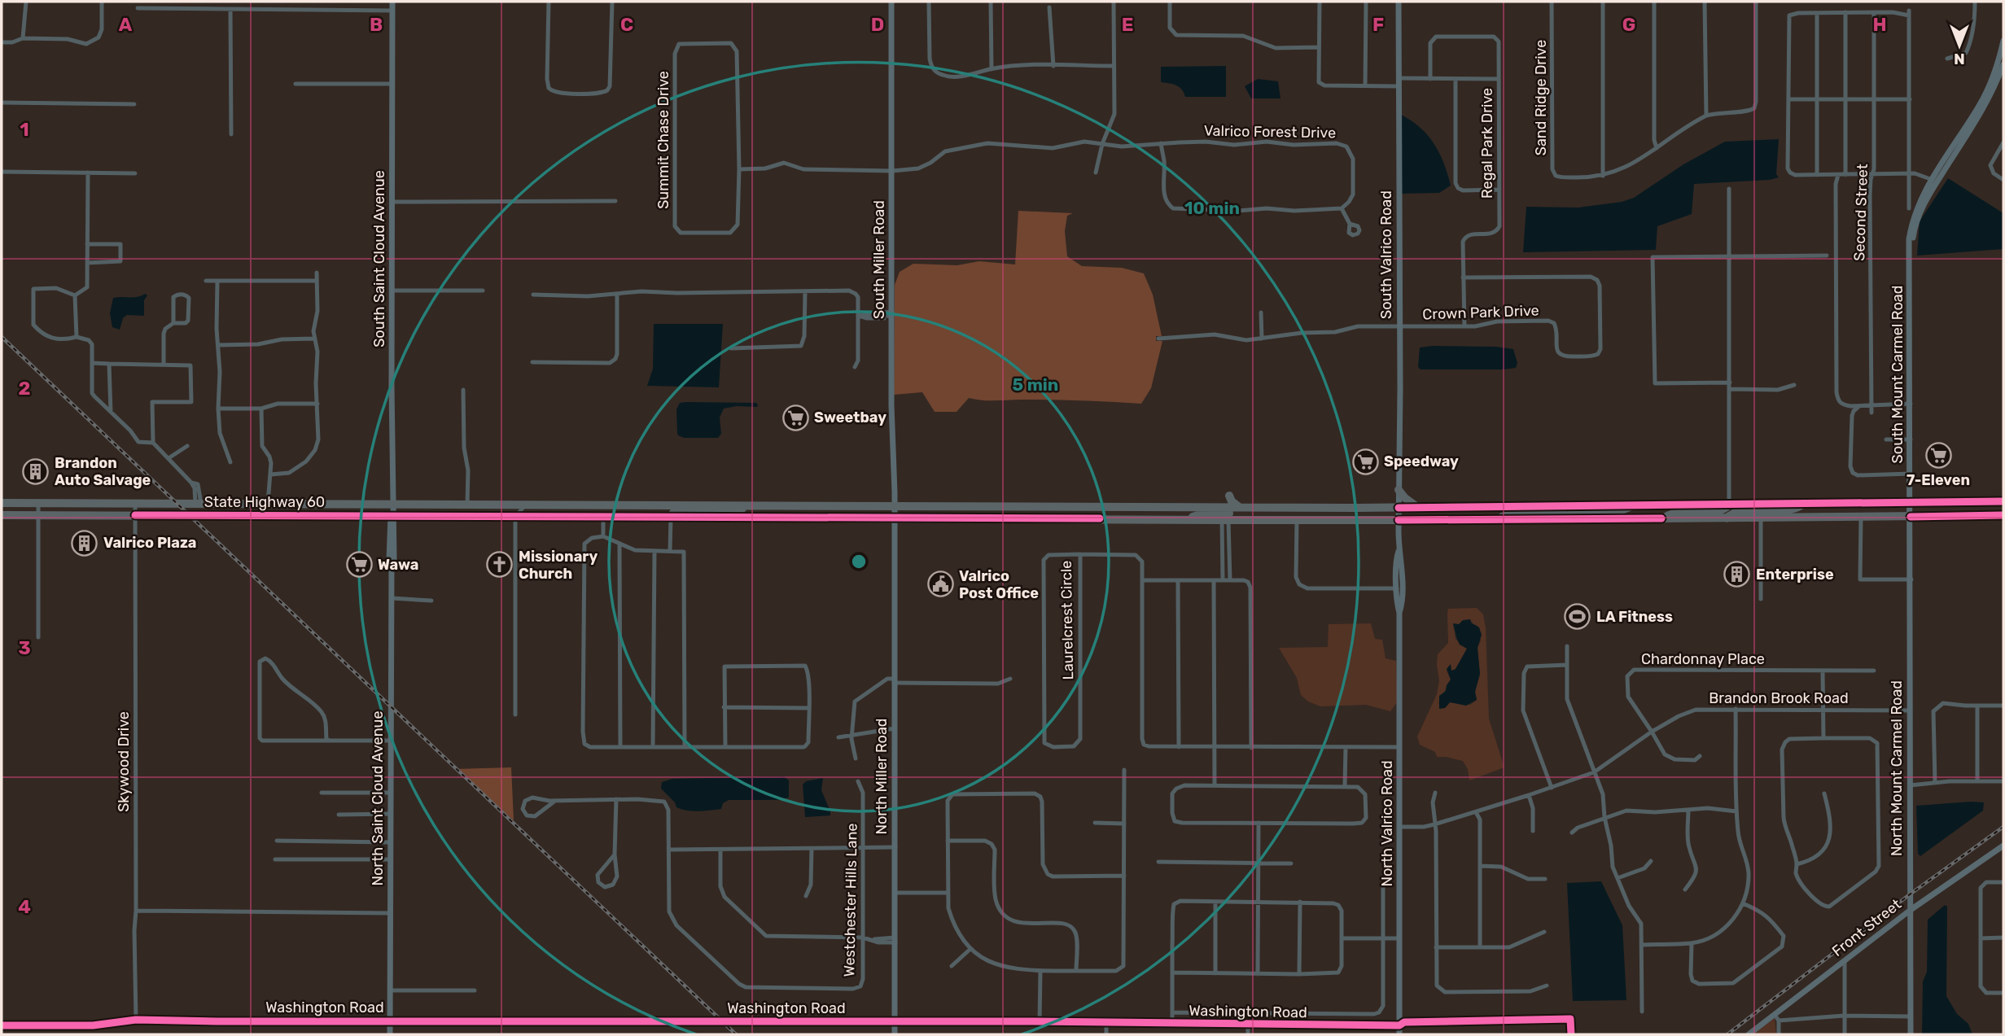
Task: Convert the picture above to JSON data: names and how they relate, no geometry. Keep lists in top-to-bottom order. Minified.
{"streets":{"highway":["State Highway 60"],"street":["Sand Ridge Drive","Valrico Forest Drive","Summit Chase Drive","Regal Park Drive","Second Street","South Valrico Road","South Saint Cloud Avenue","South Miller Road","Crown Park Drive","South Mount Carmel Road","Laurelcrest Circle","Chardonnay Place","Brandon Brook Road","Skywood Drive","North Mount Carmel Road","North Miller Road","North Saint Cloud Avenue","North Valrico Road","Westchester Hills Lane","Front Street","Washington Road"]},"crossings":[["Valrico Forest Drive","Summit Chase Drive"],["Valrico Forest Drive","South Miller Road"],["Regal Park Drive","Crown Park Drive"],["South Valrico Road","Crown Park Drive"],["South Valrico Road","North Valrico Road"],["South Saint Cloud Avenue","State Highway 60"],["South Saint Cloud Avenue","North Saint Cloud Avenue"],["South Miller Road","North Miller Road"],["South Mount Carmel Road","North Mount Carmel Road"],["State Highway 60","Skywood Drive"],["State Highway 60","North Saint Cloud Avenue"],["Chardonnay Place","Brandon Brook Road"],["Brandon Brook Road","North Mount Carmel Road"],["Brandon Brook Road","North Valrico Road"],["Skywood Drive","Washington Road"],["North Mount Carmel Road","Front Street"],["North Miller Road","Washington Road"],["North Saint Cloud Avenue","Washington Road"],["North Valrico Road","Washington Road"]],"places":{"supermarket":["Sweetbay","7-Eleven","Speedway","Wawa"],"building":["Brandon Auto Salvage","Valrico Plaza","Enterprise"],"church":["Missionary Church"],"public building":["Valrico Post Office"],"sports":["LA Fitness"]},"north":"bottom","grid":{"columns":["A","B","C","D","E","F","G","H"],"rows":["1","2","3","4"]},"rings":["10 min","5 min"]}
